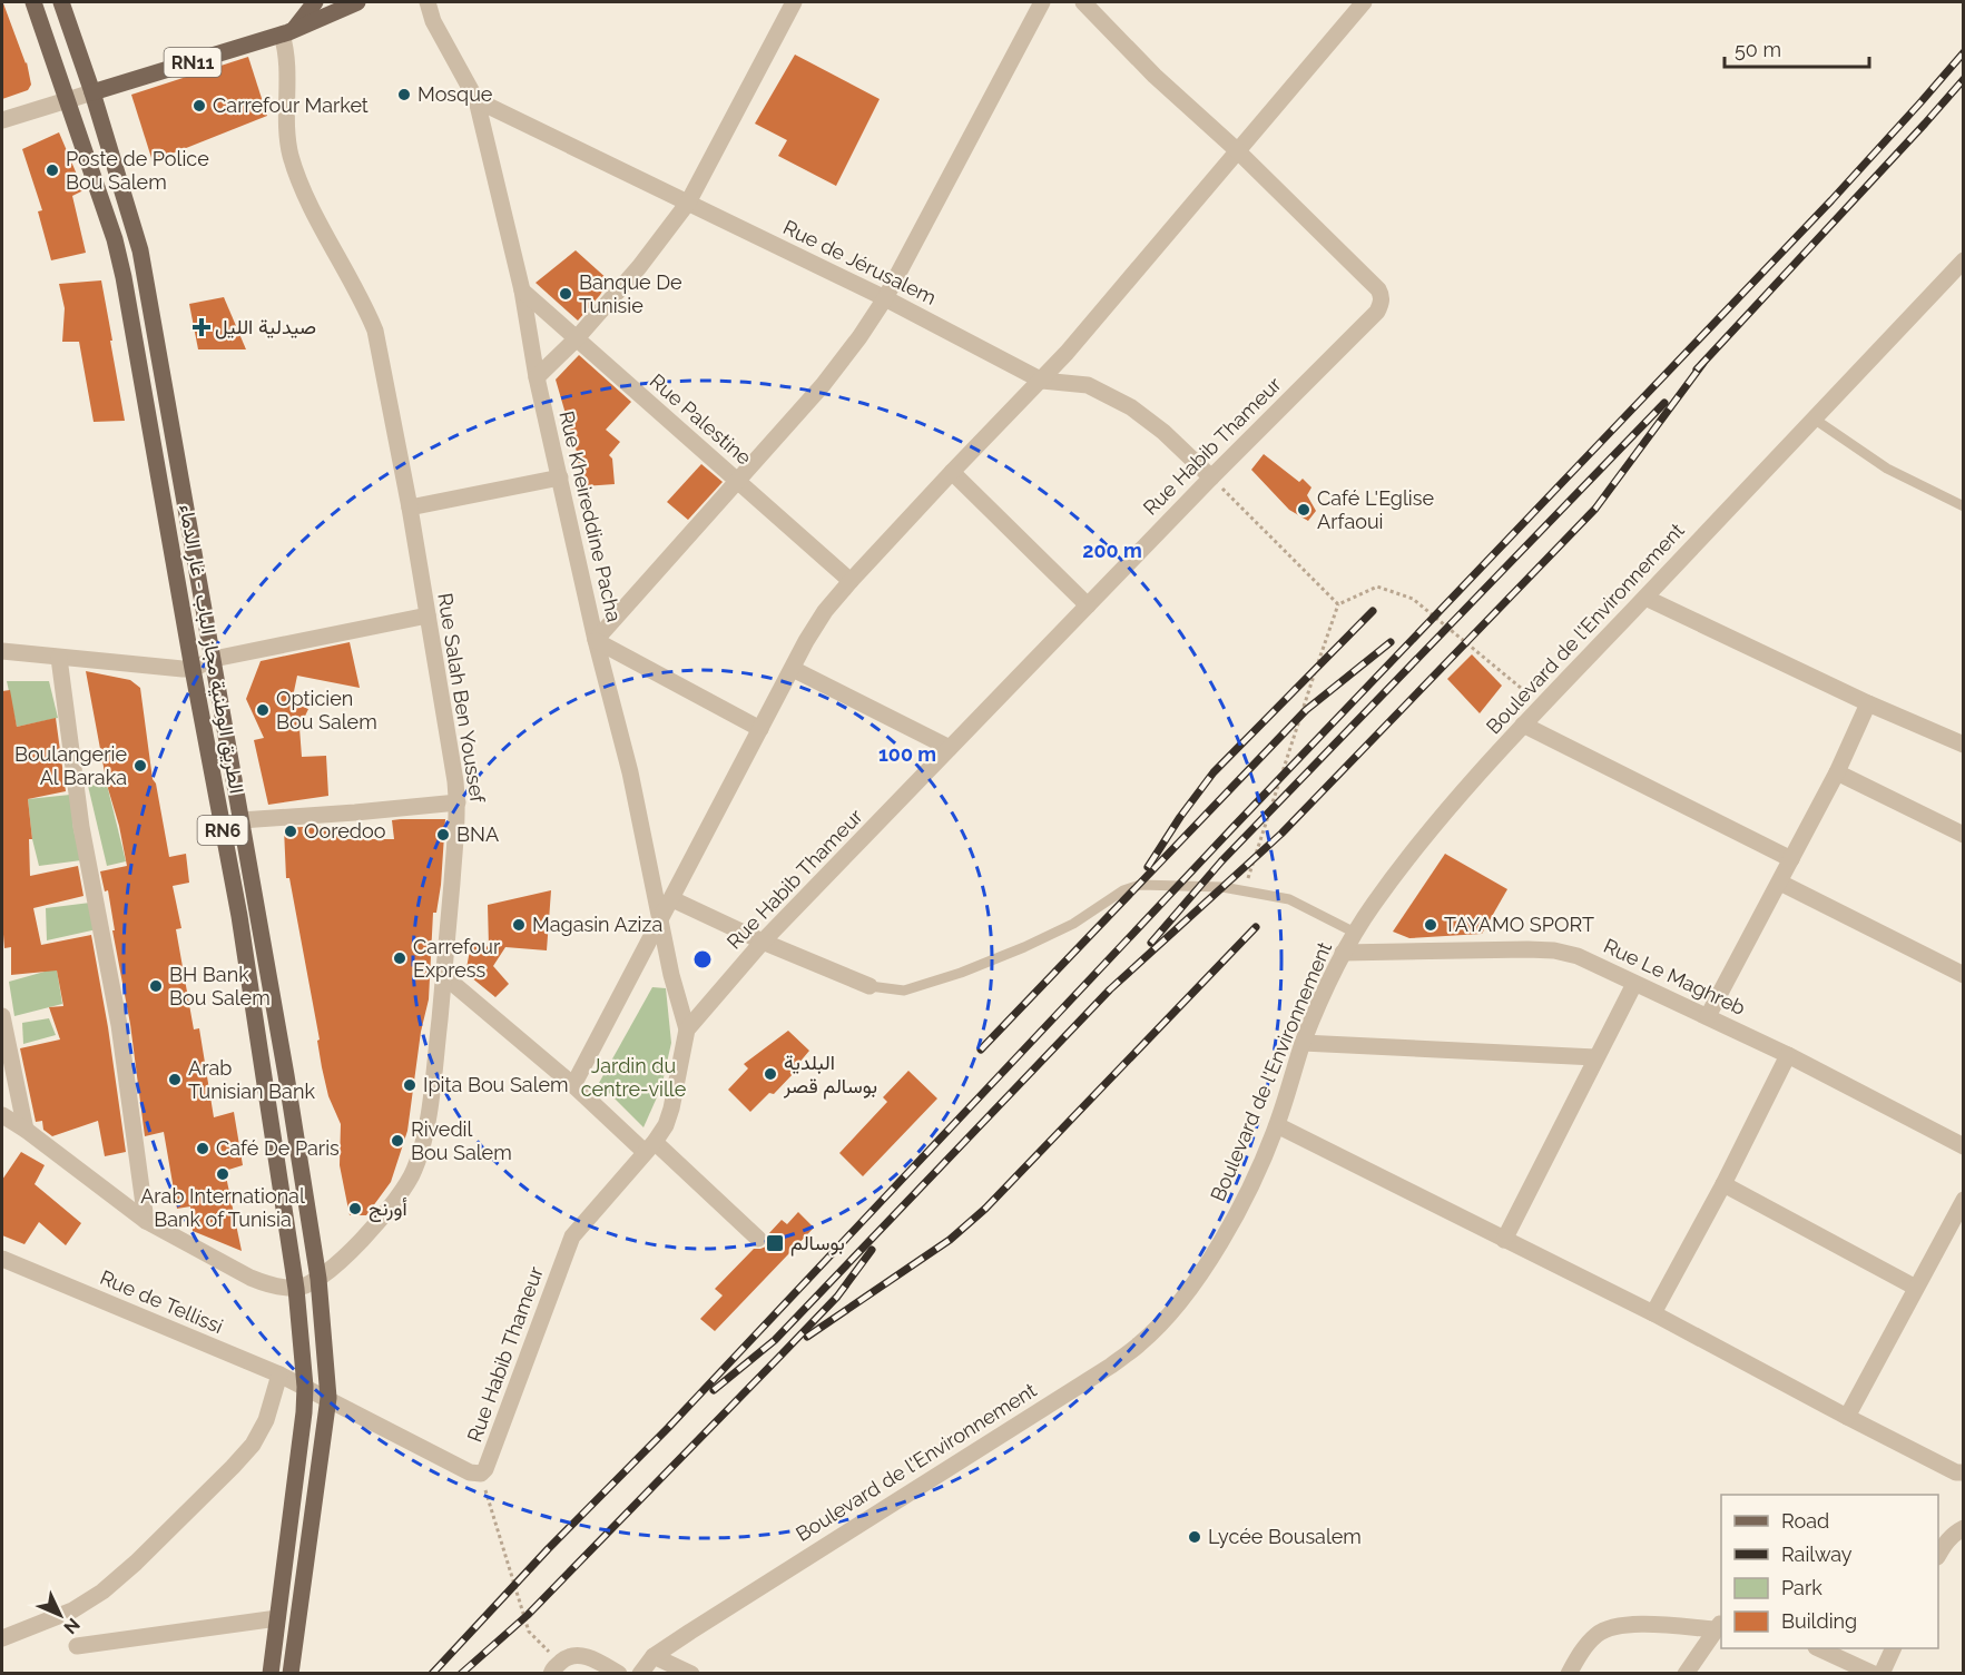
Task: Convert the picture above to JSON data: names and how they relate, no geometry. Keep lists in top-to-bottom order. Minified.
{"streets":{"main road":["RN11","الطريق الوطنية مجاز الباب - غار الدماء","RN6"],"street":["Rue de Jérusalem","Rue Palestine","Rue Habib Thameur","Rue Kheireddine Pacha","Boulevard de l'Environnement","Rue Salah Ben Youssef","Rue Le Maghreb","Rue de Tellissi"]},"crossings":[["RN11","الطريق الوطنية مجاز الباب - غار الدماء"],["RN11","Rue Salah Ben Youssef"],["Rue de Jérusalem","Rue Habib Thameur"],["Rue de Jérusalem","Rue Kheireddine Pacha"],["Rue Palestine","Rue Kheireddine Pacha"],["Rue Habib Thameur","Rue Kheireddine Pacha"],["Rue Habib Thameur","الطريق الوطنية مجاز الباب - غار الدماء"],["Rue Habib Thameur","Rue de Tellissi"],["Boulevard de l'Environnement","Rue Le Maghreb"],["الطريق الوطنية مجاز الباب - غار الدماء","Rue Salah Ben Youssef"],["الطريق الوطنية مجاز الباب - غار الدماء","Rue de Tellissi"]],"parks":["Jardin du centre-ville"],"places":{"other":["Mosque","Carrefour Market","Poste de Police Bou Salem","Banque De Tunisie","Café L'Eglise Arfaoui","Opticien Bou Salem","Boulangerie Al Baraka","Ooredoo","BNA","Magasin Aziza","TAYAMO SPORT","Carrefour Express","BH Bank Bou Salem","البلدية بوسالم قصر","Arab Tunisian Bank","Ipita Bou Salem","Rivedil Bou Salem","Café De Paris","Arab International Bank of Tunisia","أورنج","Lycée Bousalem"],"health":["صيدلية الليل"],"transit":["بوسالم"]},"legend":["Road","Railway","Park","Building"],"scale_bar":"50 m","north":"bottom right","rings":["200 m","100 m"]}
